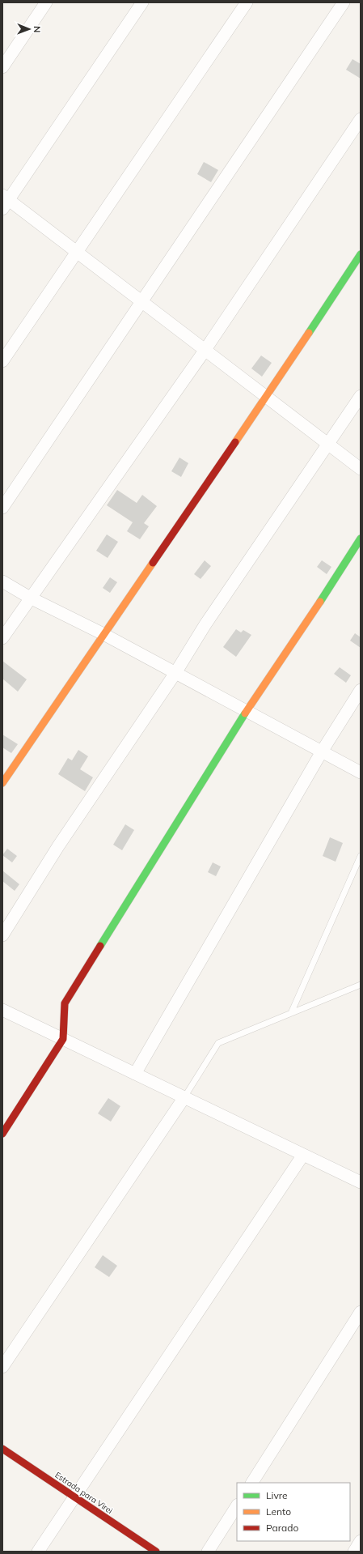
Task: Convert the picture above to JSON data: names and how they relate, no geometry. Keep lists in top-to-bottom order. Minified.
{"streets":{"street":["Estrada para Virei"]},"legend":["Livre","Lento","Parado"],"north":"right"}
